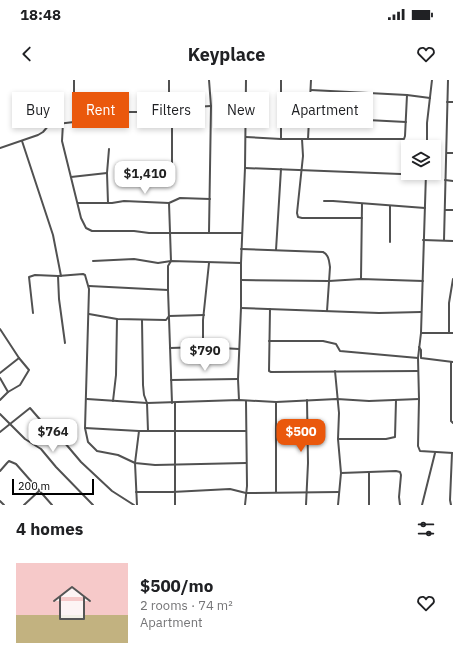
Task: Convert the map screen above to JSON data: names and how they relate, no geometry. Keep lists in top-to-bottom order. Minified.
{"scale_bar":"200 m","page":{"status":"18:48","header":"Keyplace","chip":["Buy","Rent","Filters","New","Apartment"],"price":["$1,410","$790","$764","$500"],"scale":"200 m","heading":"4 homes","list":[{"name":"$500/mo","note":"2 rooms · 74 m² · Apartment"}]}}
